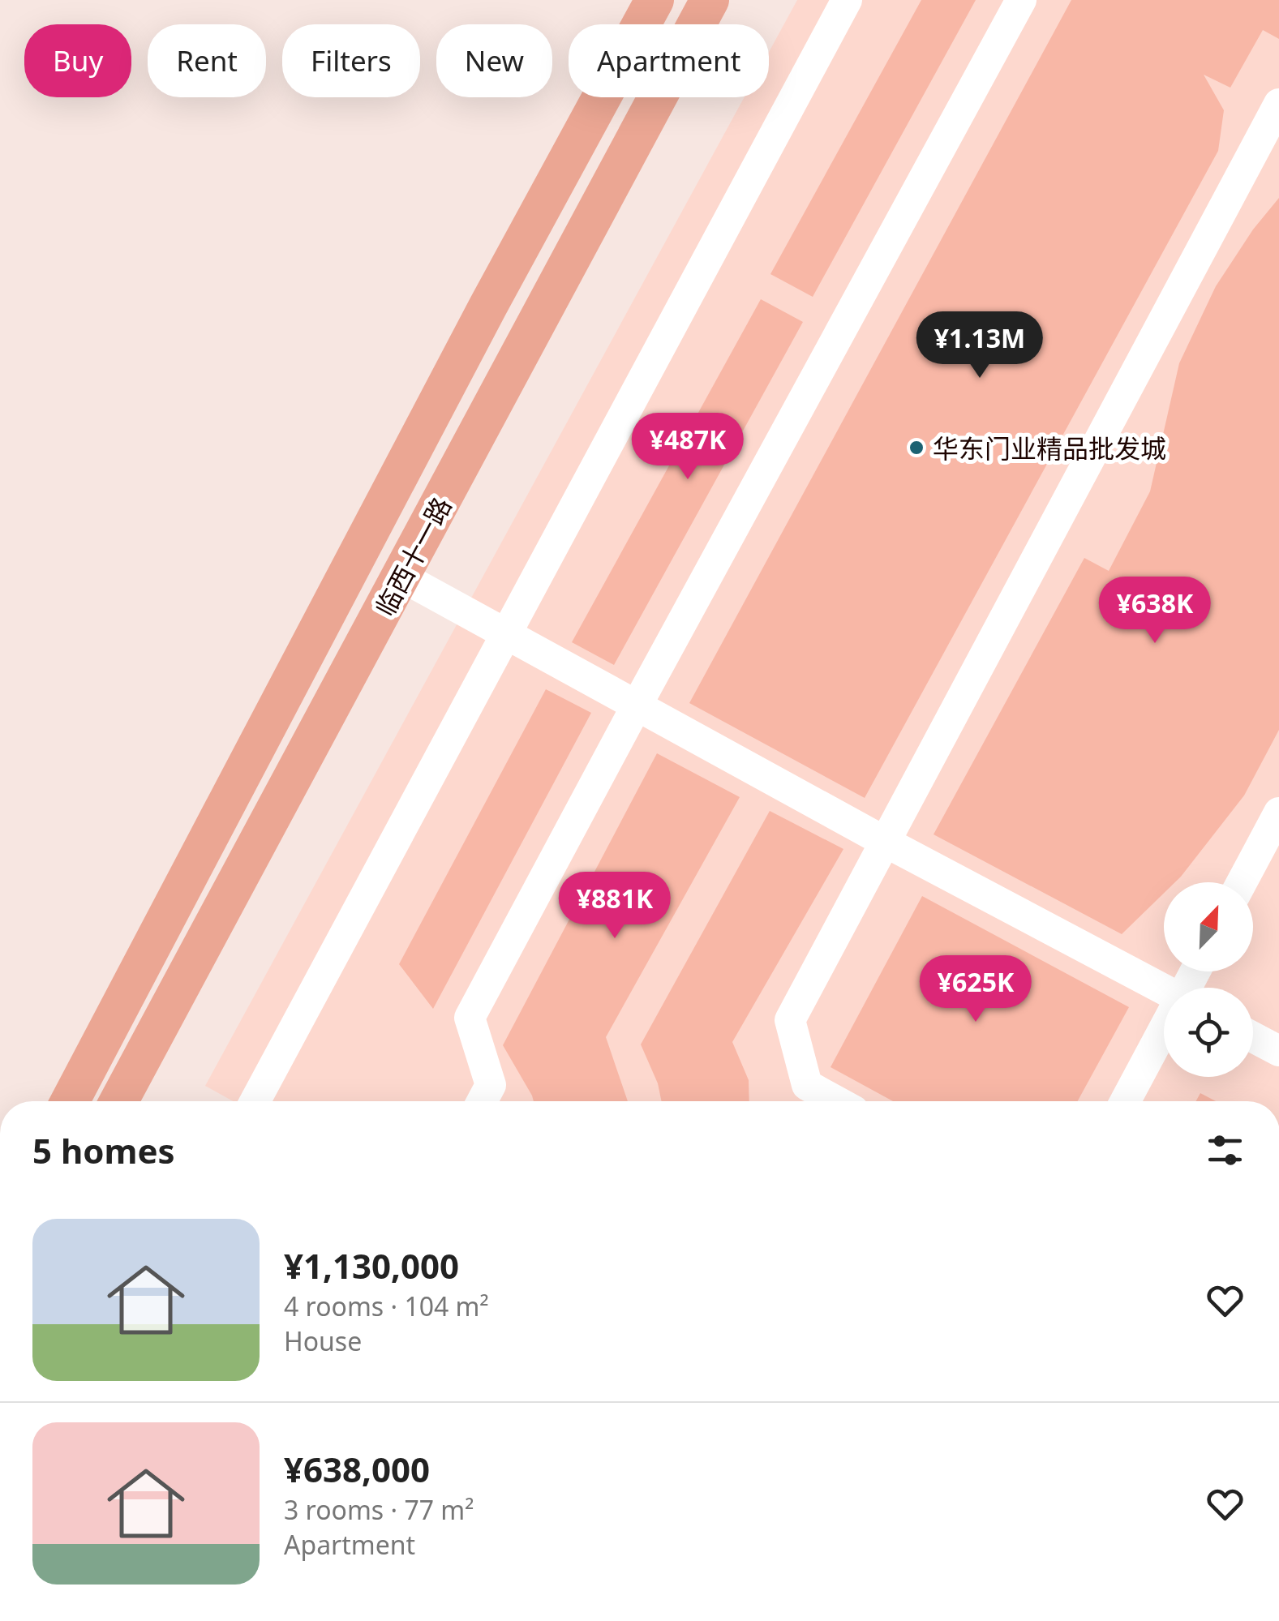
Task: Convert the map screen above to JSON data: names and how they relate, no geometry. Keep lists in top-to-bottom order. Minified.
{"streets":{"main road":["临西十一路"]},"places":["华东门业精品批发城"],"north":"top right","page":{"chip":["Buy","Rent","Filters","New","Apartment"],"price":["¥1.13M","¥487K","¥638K","¥881K","¥625K"],"heading":"5 homes","list":[{"name":"¥1,130,000","note":"4 rooms · 104 m² · House"},{"name":"¥638,000","note":"3 rooms · 77 m² · Apartment"}]}}
